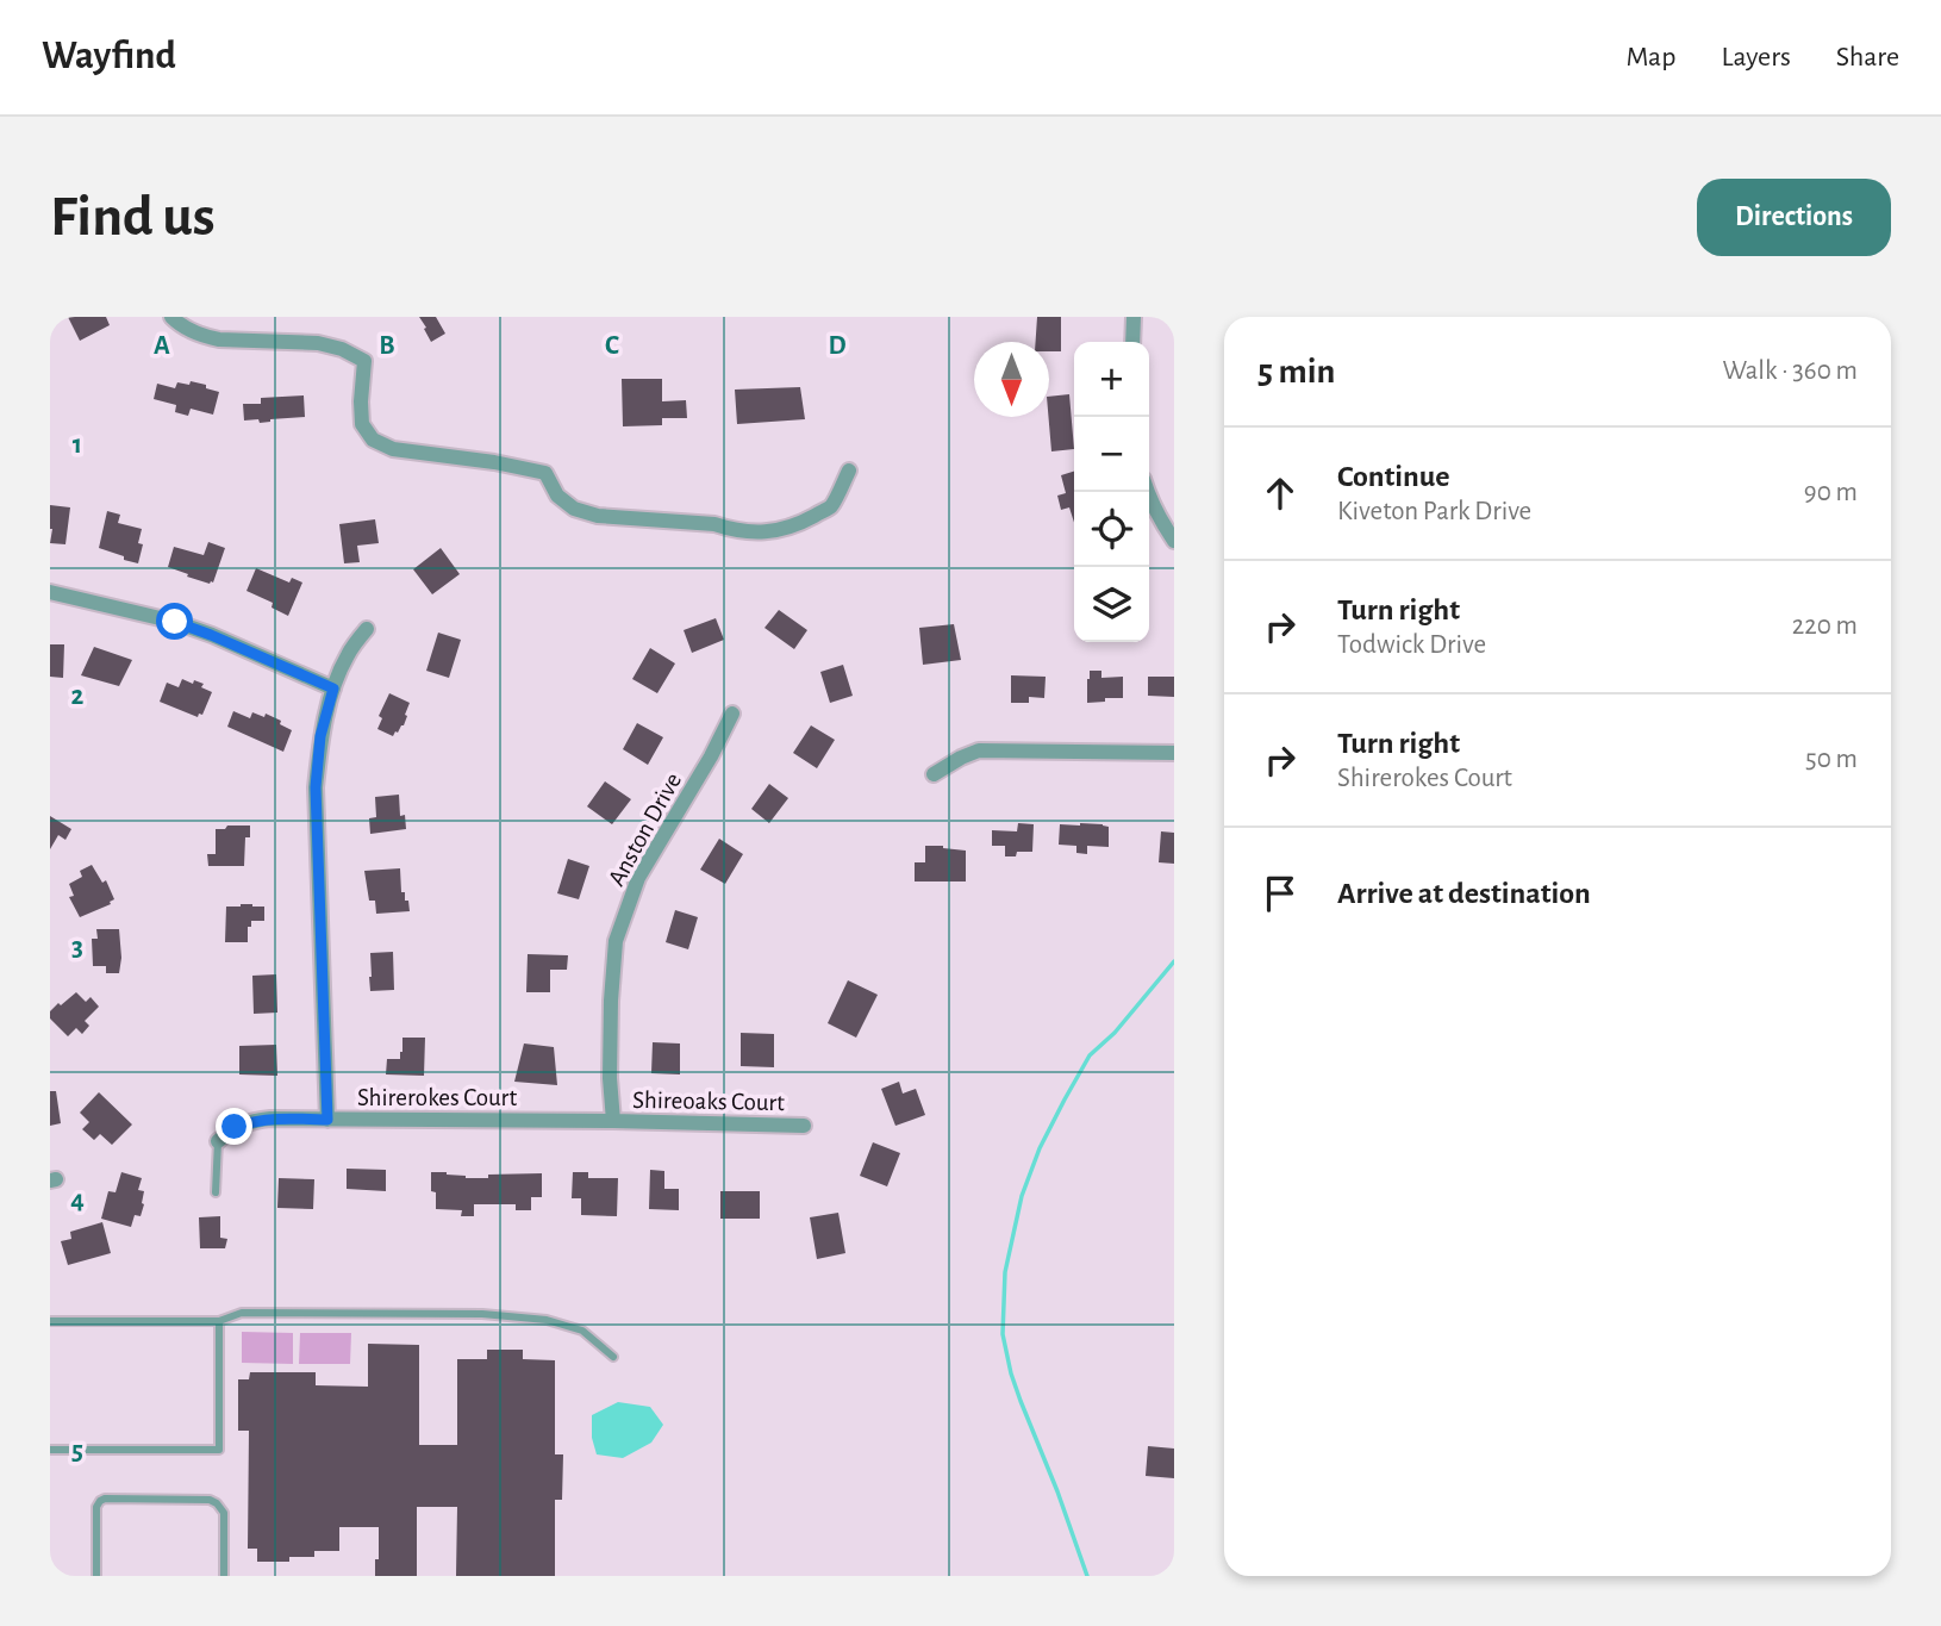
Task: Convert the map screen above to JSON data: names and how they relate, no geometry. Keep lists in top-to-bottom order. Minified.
{"streets":{"street":["Anston Drive","Shirerokes Court","Shireoaks Court"]},"crossings":[["Anston Drive","Shirerokes Court"],["Anston Drive","Shireoaks Court"],["Shirerokes Court","Shireoaks Court"]],"north":"bottom","page":{"header":"Wayfind","nav":["Map","Layers","Share"],"buttons":"Directions","title":"Find us","heading":["5 min","Walk · 360 m"],"map_buttons":["+","−"],"list":[["Continue","Kiveton Park Drive","90 m"],["Turn right","Todwick Drive","220 m"],["Turn right","Shirerokes Court","50 m"],"Arrive at destination"]},"grid":{"columns":["A","B","C","D"],"rows":["1","2","3","4","5"]}}
